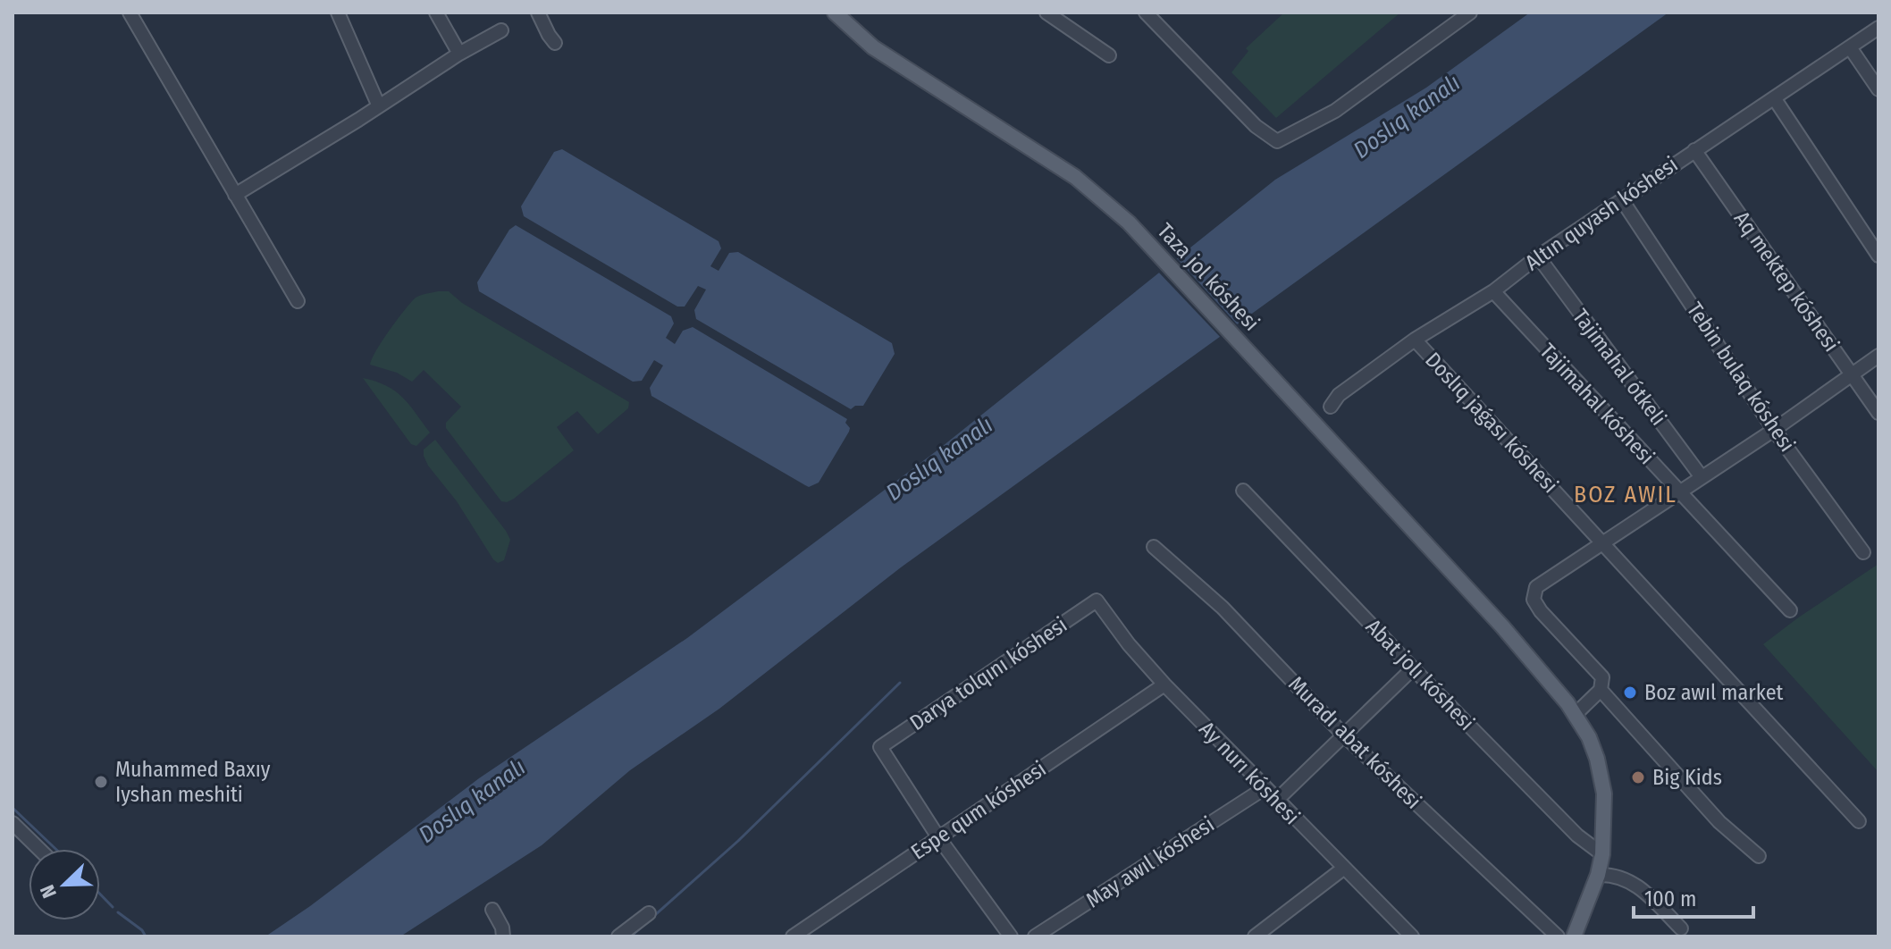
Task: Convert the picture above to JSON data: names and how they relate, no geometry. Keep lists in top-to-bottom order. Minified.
{"streets":{"main road":["Taza jol kóshesi"],"street":["Altın quyash kóshesi","Aq mektep kóshesi","Tajimahal ótkeli","Tebin bulaq kóshesi","Tajimahal kóshesi","Doslıq jaǵası kóshesi","Darya tolqını kóshesi","Abat jolı kóshesi","Muradı abat kóshesi","Ay nurı kóshesi","Espe qum kóshesi","May awıl kóshesi"]},"crossings":[["Altın quyash kóshesi","Aq mektep kóshesi"],["Altın quyash kóshesi","Tajimahal ótkeli"],["Altın quyash kóshesi","Tebin bulaq kóshesi"],["Altın quyash kóshesi","Tajimahal kóshesi"],["Altın quyash kóshesi","Doslıq jaǵası kóshesi"],["Taza jol kóshesi","Abat jolı kóshesi"],["Darya tolqını kóshesi","Ay nurı kóshesi"],["Darya tolqını kóshesi","Espe qum kóshesi"],["Ay nurı kóshesi","Espe qum kóshesi"],["Ay nurı kóshesi","May awıl kóshesi"]],"districts":["BOZ AWIL"],"water":["Doslıq kanalı"],"places":["Boz awıl market","Big Kids","Muhammed Baxıy Iyshan meshiti"],"scale_bar":"100 m","north":"bottom left"}
